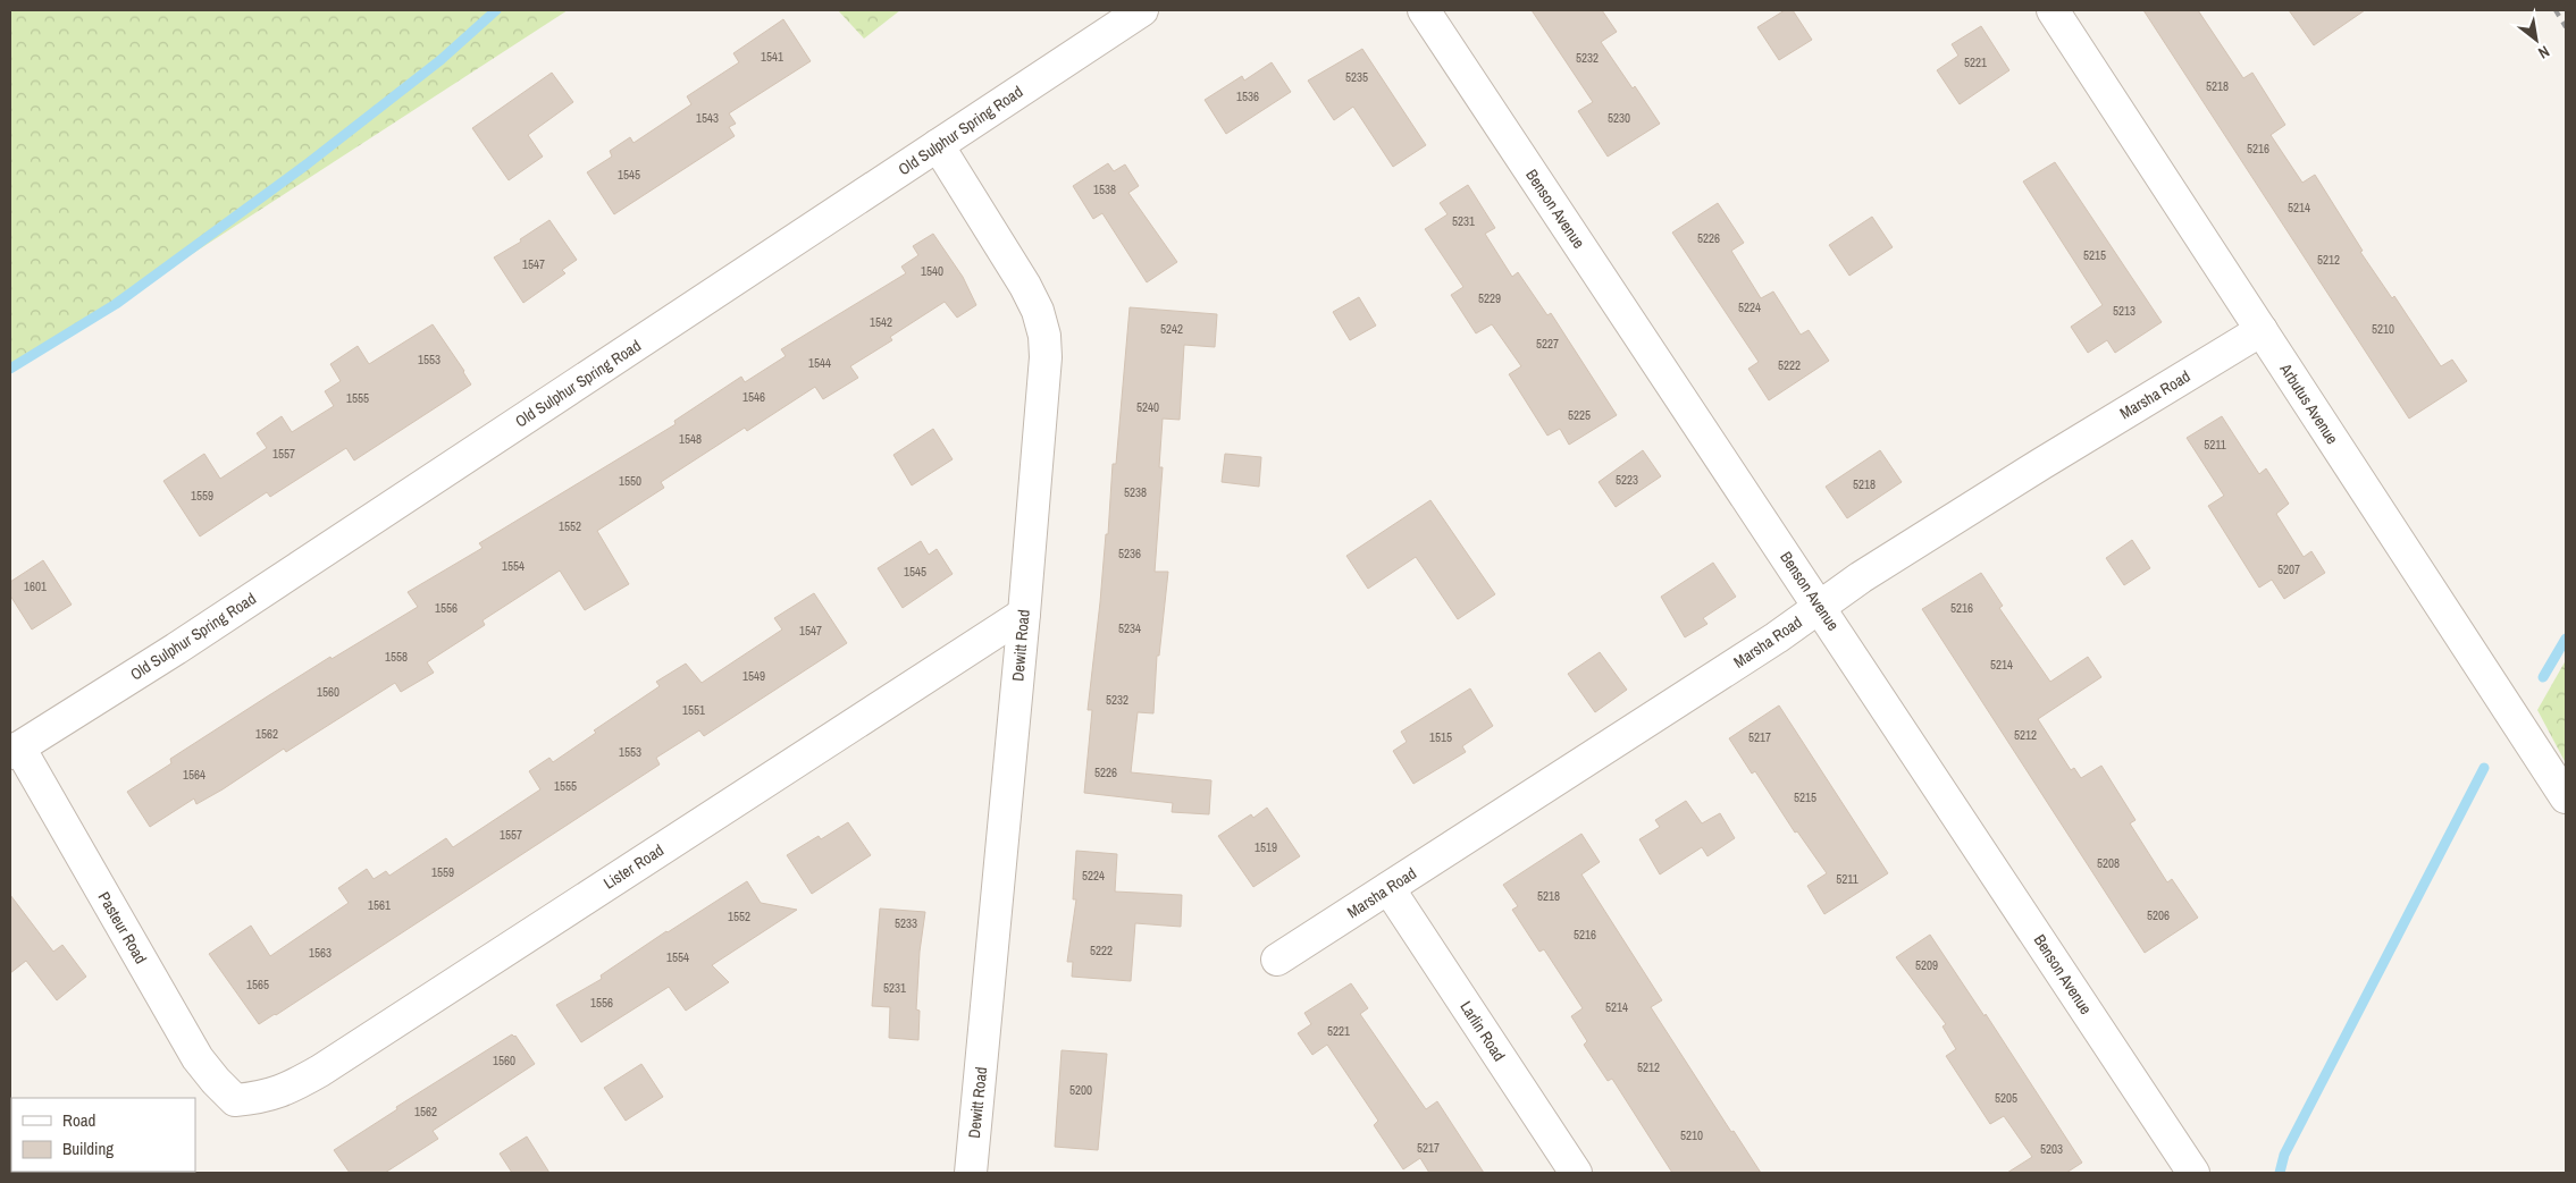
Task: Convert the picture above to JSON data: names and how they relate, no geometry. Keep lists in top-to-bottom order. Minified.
{"streets":{"street":["Old Sulphur Spring Road","Benson Avenue","Marsha Road","Arbutus Avenue","Dewitt Road","Lister Road","Pasteur Road","Larlin Road"]},"crossings":[["Old Sulphur Spring Road","Dewitt Road"],["Old Sulphur Spring Road","Pasteur Road"],["Benson Avenue","Marsha Road"],["Marsha Road","Arbutus Avenue"],["Marsha Road","Larlin Road"],["Dewitt Road","Lister Road"],["Lister Road","Pasteur Road"]],"house_numbers":["1541","5232","5221","5235","5218","1536","1543","5230","5216","1545","1538","5214","5231","5226","5215","5212","1547","1540","5229","5224","5213","1542","5242","5210","5227","1553","1544","5222","1546","1555","5240","5225","1548","5211","1557","5223","1550","5218","5238","1559","1552","5236","1554","5207","1545","1601","1556","5216","5234","1547","1558","5214","1549","1560","5232","1551","1562","5212","1515","5217","1553","5226","1564","1555","5215","1557","1519","5208","1559","5224","5211","5218","1561","5206","1552","5233","5216","5222","1563","1554","5209","1565","5231","1556","5214","5221","1560","5212","5200","5205","1562","5210","5217","5203"],"legend":["Road","Building"],"north":"bottom right"}
